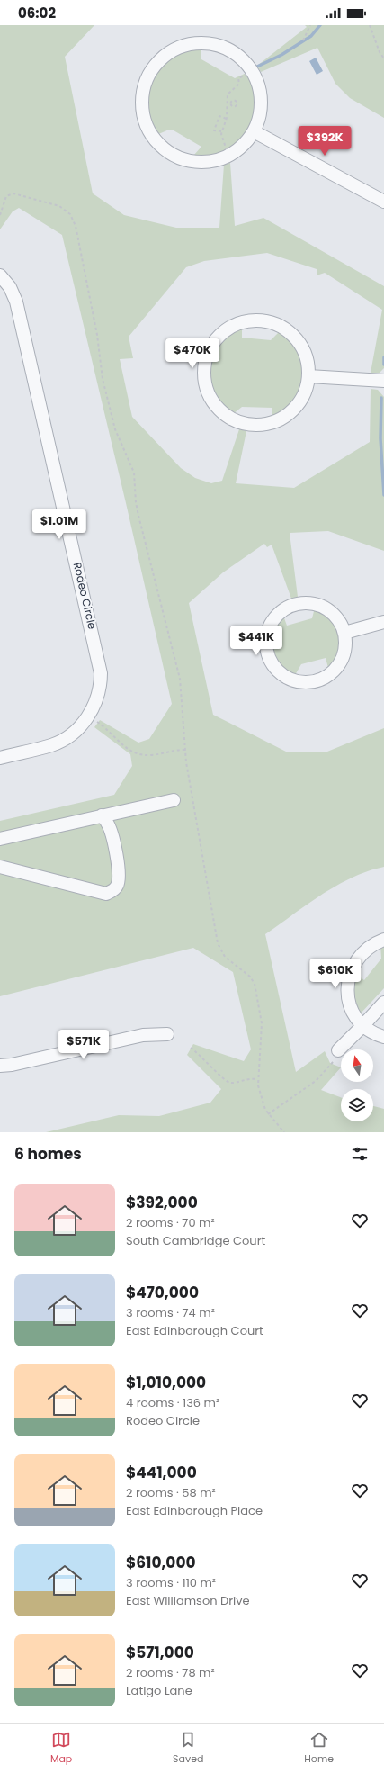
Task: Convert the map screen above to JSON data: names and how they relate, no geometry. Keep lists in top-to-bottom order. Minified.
{"streets":{"street":["Rodeo Circle"]},"north":"top","page":{"status":"06:02","price":["$392K","$470K","$1.01M","$441K","$610K","$571K"],"heading":"6 homes","list":[{"name":"$392,000","note":"2 rooms · 70 m² · South Cambridge Court"},{"name":"$470,000","note":"3 rooms · 74 m² · East Edinborough Court"},{"name":"$1,010,000","note":"4 rooms · 136 m² · Rodeo Circle"},{"name":"$441,000","note":"2 rooms · 58 m² · East Edinborough Place"},{"name":"$610,000","note":"3 rooms · 110 m² · East Williamson Drive"},{"name":"$571,000","note":"2 rooms · 78 m² · Latigo Lane"}],"tabs":["Map","Saved","Home"]}}
